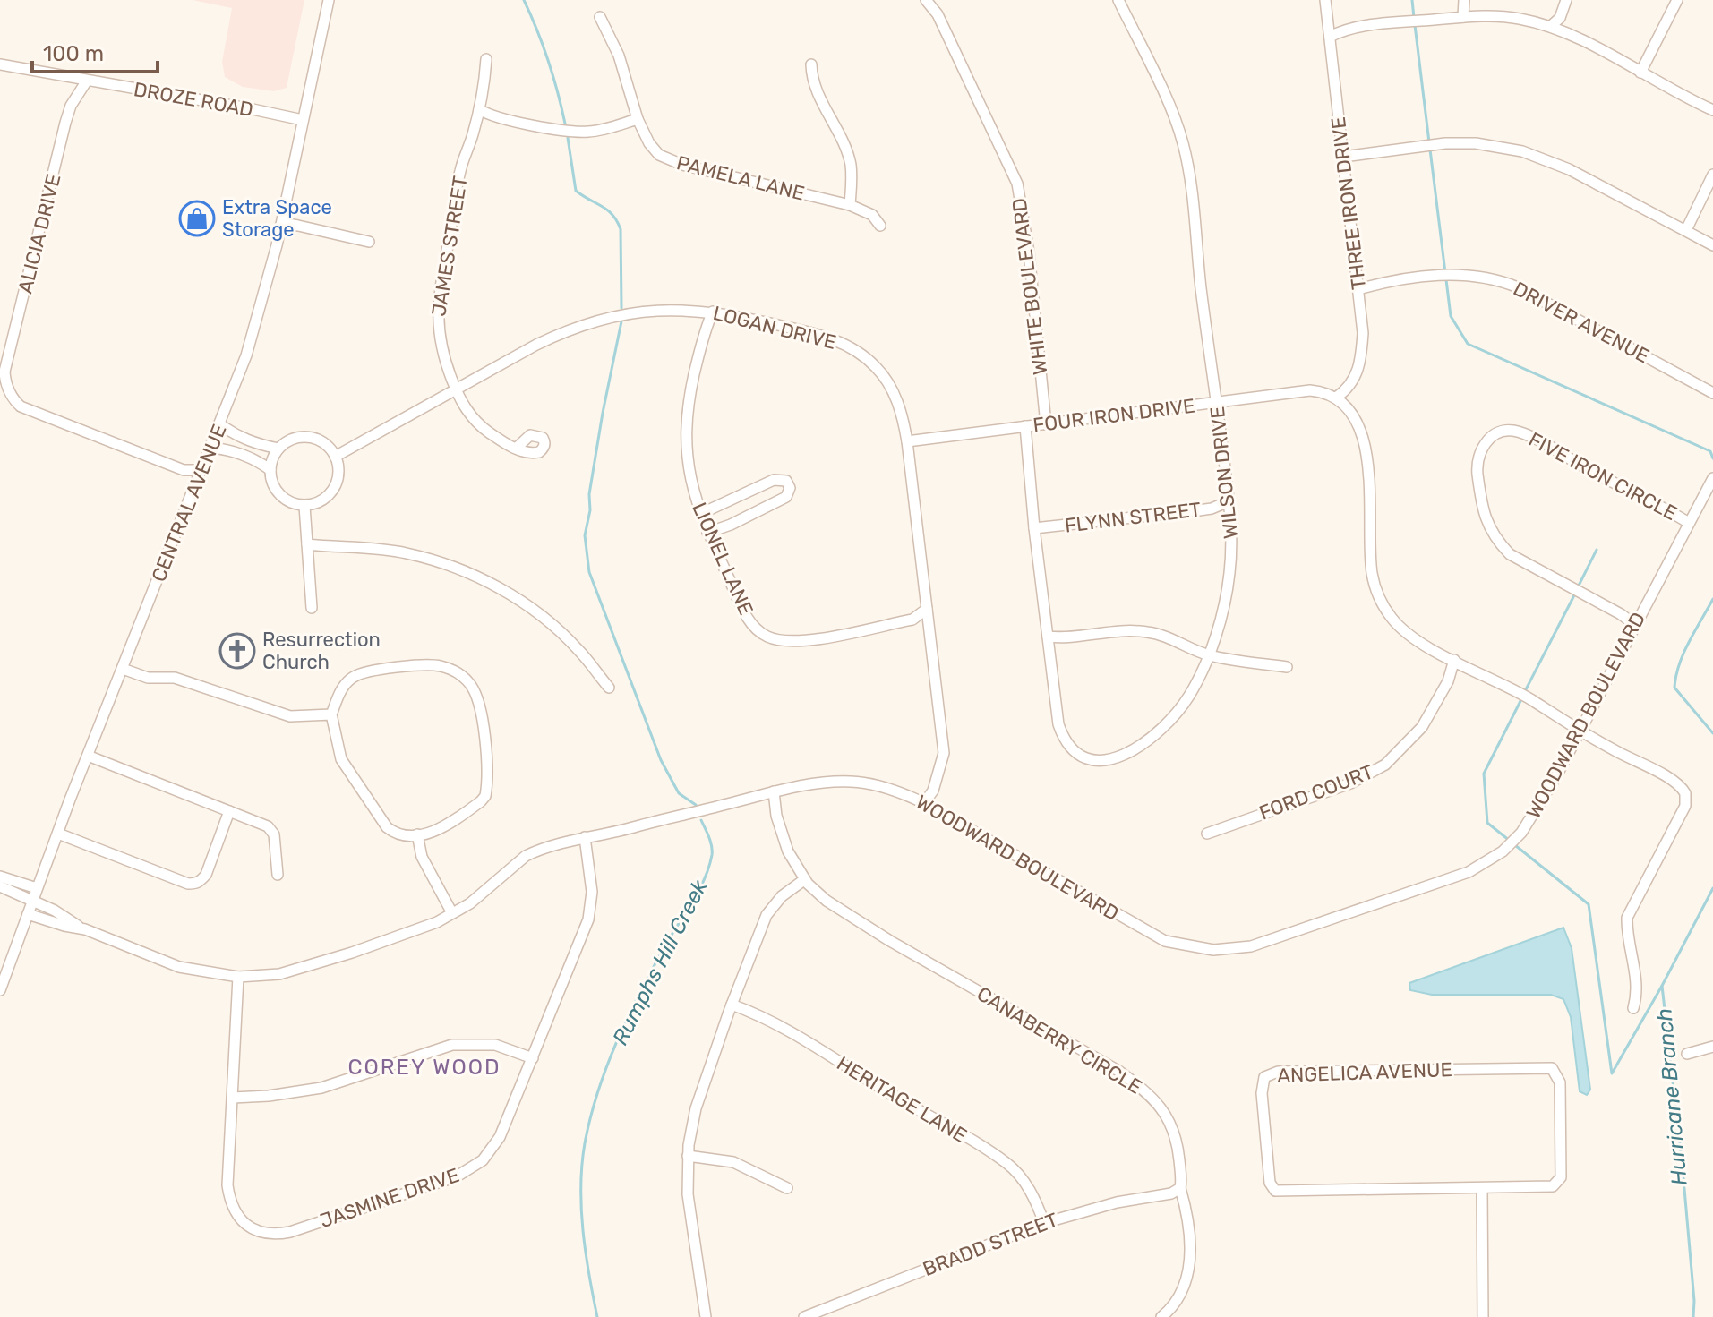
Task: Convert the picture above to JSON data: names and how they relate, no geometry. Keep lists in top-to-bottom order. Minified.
{"streets":{"street":["DROZE ROAD","PAMELA LANE","THREE IRON DRIVE","ALICIA DRIVE","JAMES STREET","WHITE BOULEVARD","DRIVER AVENUE","LOGAN DRIVE","FOUR IRON DRIVE","WILSON DRIVE","FIVE IRON CIRCLE","CENTRAL AVENUE","FLYNN STREET","LIONEL LANE","WOODWARD BOULEVARD","FORD COURT","CANABERRY CIRCLE","ANGELICA AVENUE","HERITAGE LANE","JASMINE DRIVE","BRADD STREET"]},"crossings":[["DROZE ROAD","ALICIA DRIVE"],["DROZE ROAD","CENTRAL AVENUE"],["THREE IRON DRIVE","DRIVER AVENUE"],["THREE IRON DRIVE","FOUR IRON DRIVE"],["ALICIA DRIVE","CENTRAL AVENUE"],["JAMES STREET","LOGAN DRIVE"],["WHITE BOULEVARD","FOUR IRON DRIVE"],["LOGAN DRIVE","FOUR IRON DRIVE"],["LOGAN DRIVE","LIONEL LANE"],["LOGAN DRIVE","WOODWARD BOULEVARD"],["FOUR IRON DRIVE","WILSON DRIVE"],["WILSON DRIVE","FLYNN STREET"],["FIVE IRON CIRCLE","WOODWARD BOULEVARD"],["CENTRAL AVENUE","WOODWARD BOULEVARD"],["WOODWARD BOULEVARD","CANABERRY CIRCLE"],["WOODWARD BOULEVARD","JASMINE DRIVE"],["CANABERRY CIRCLE","BRADD STREET"],["HERITAGE LANE","BRADD STREET"]],"districts":["COREY WOOD"],"water":["Rumphs Hill Creek","Hurricane Branch"],"places":{"shop":["Extra Space Storage"],"church":["Resurrection Church"]},"scale_bar":"100 m"}
